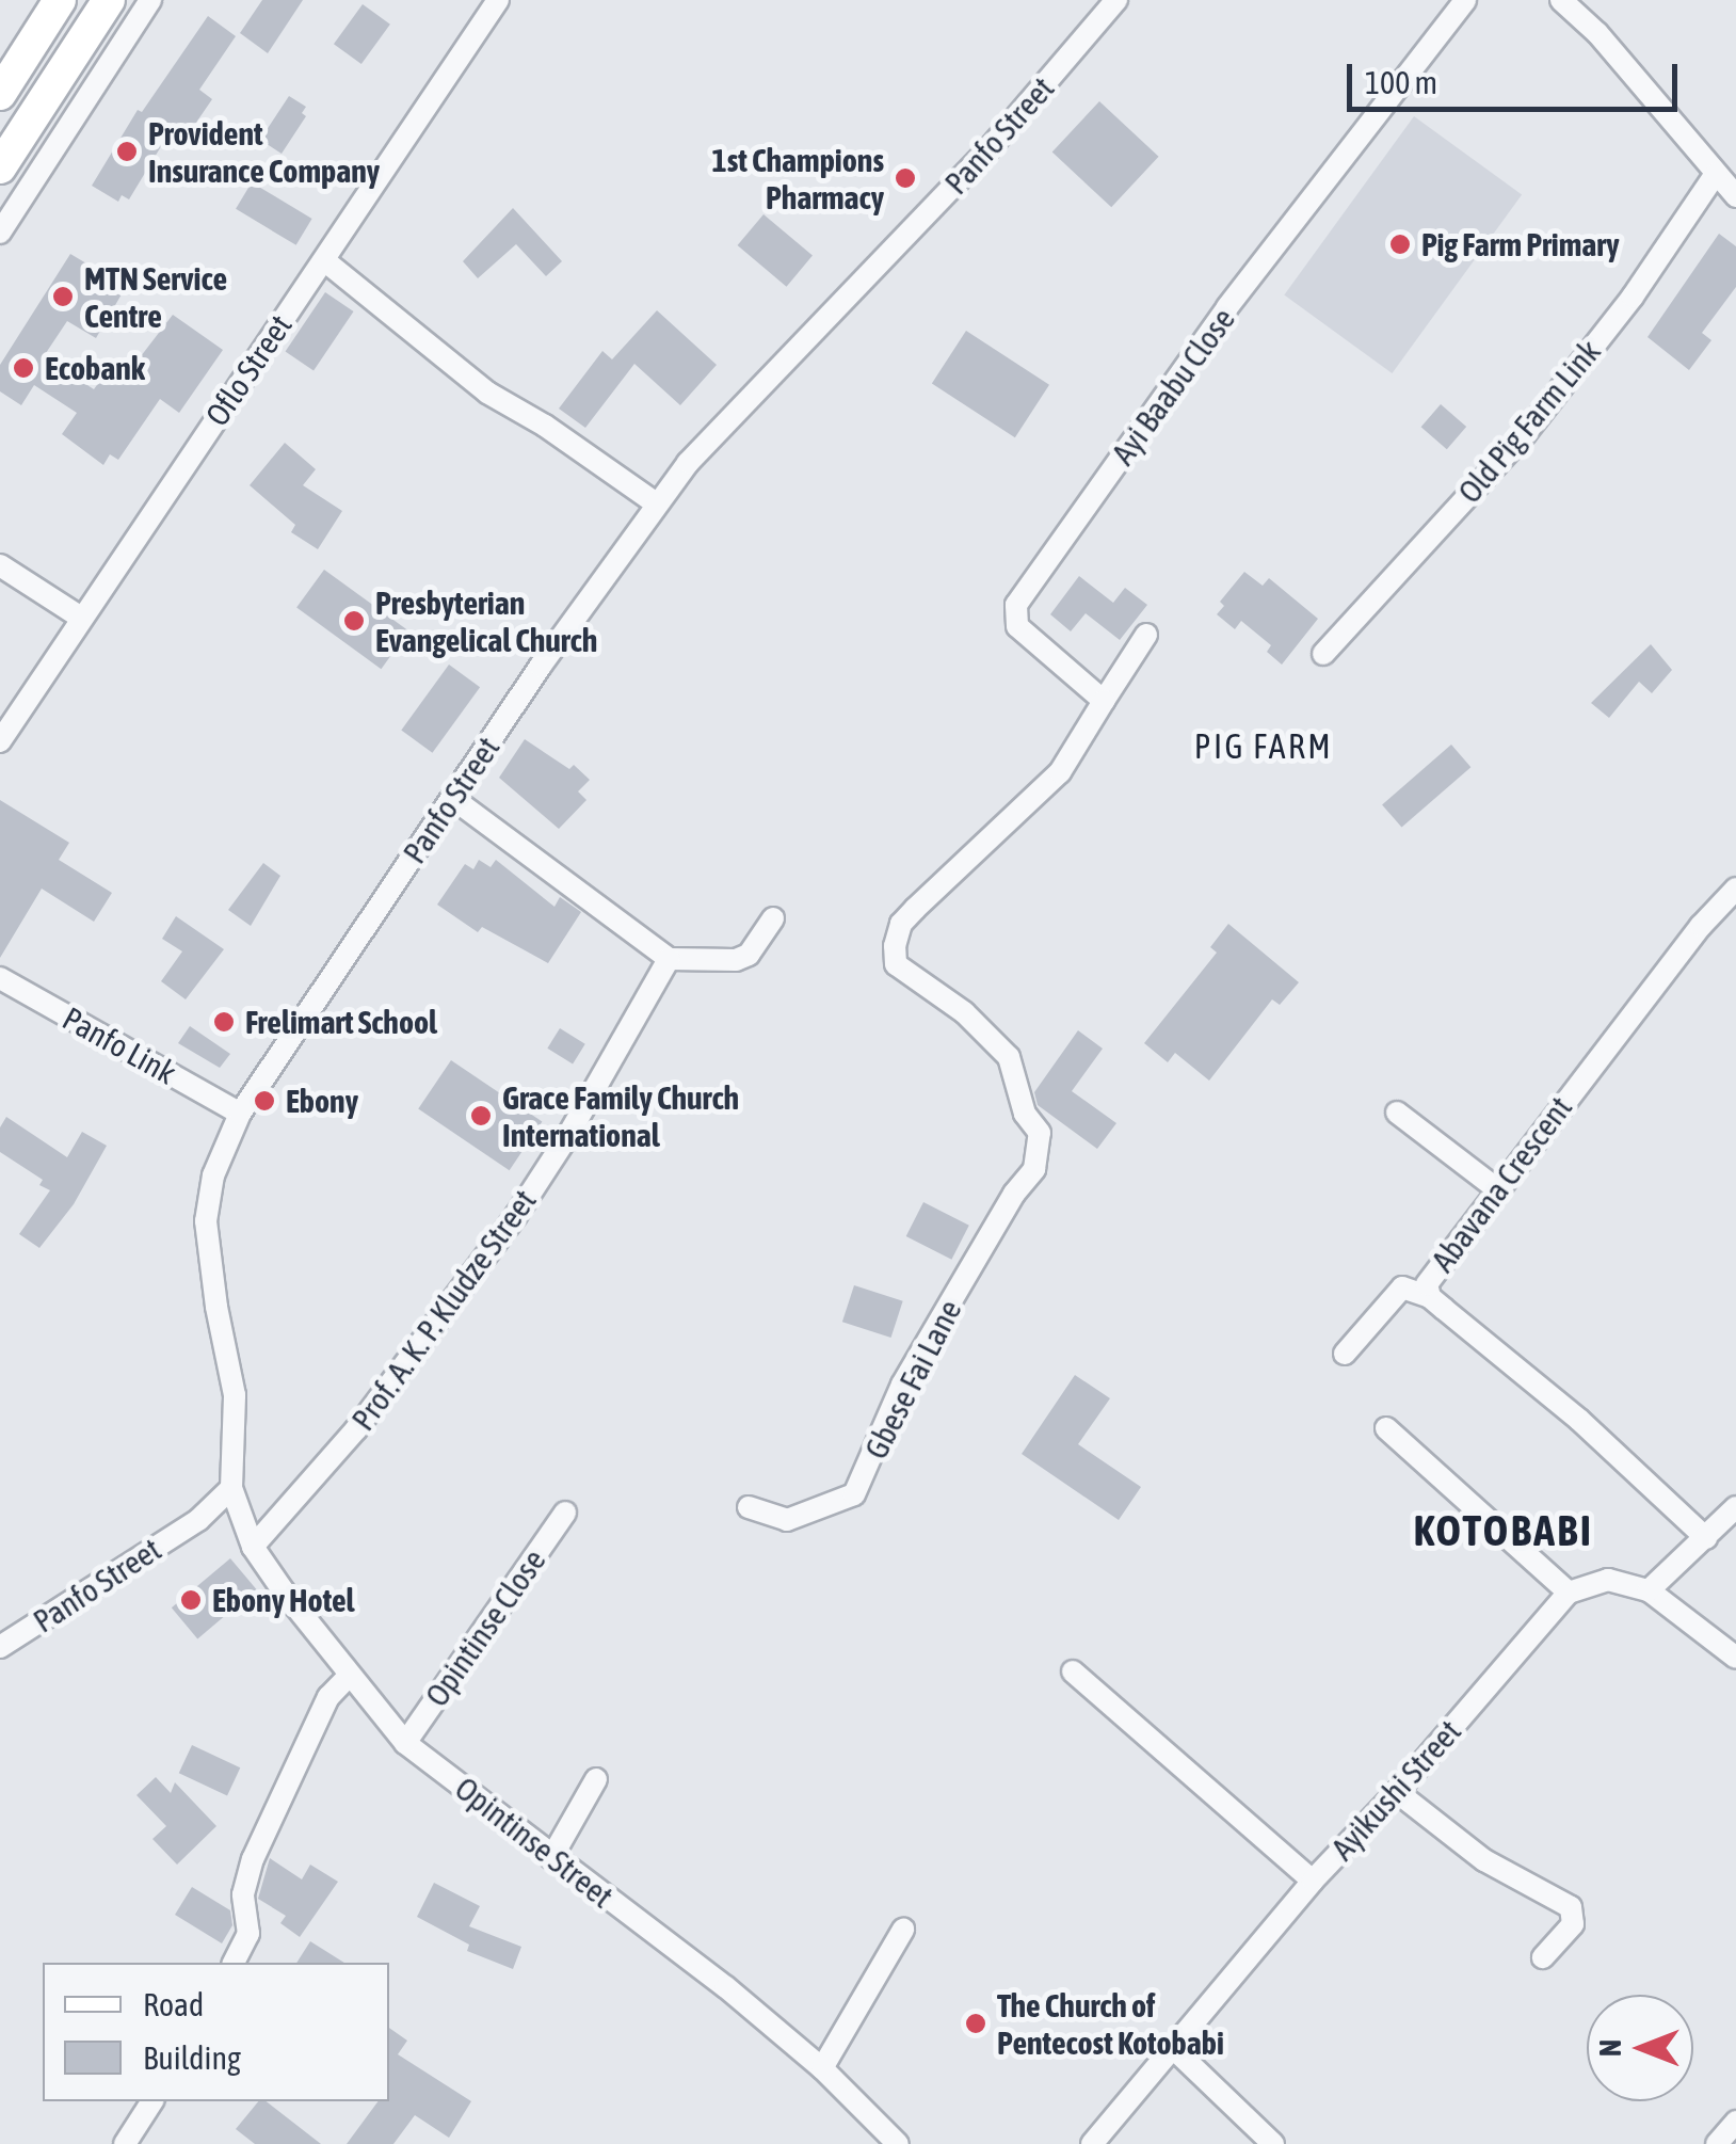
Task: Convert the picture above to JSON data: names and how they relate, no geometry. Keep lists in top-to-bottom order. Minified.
{"streets":{"street":["Panfo Street","Oflo Street","Ayi Baabu Close","Old Pig Farm Link","Panfo Link","Abavana Crescent","Prof. A. K. P. Kludze Street","Gbese Fai Lane","Opintinse Close","Ayikushi Street","Opintinse Street"]},"crossings":[["Panfo Street","Panfo Link"],["Panfo Street","Opintinse Street"],["Ayi Baabu Close","Gbese Fai Lane"],["Prof. A. K. P. Kludze Street","Opintinse Street"],["Opintinse Close","Opintinse Street"]],"districts":["PIG FARM","KOTOBABI"],"places":["Provident Insurance Company","1st Champions Pharmacy","Pig Farm Primary","MTN Service Centre","Ecobank","Presbyterian Evangelical Church","Frelimart School","Ebony","Grace Family Church International","Ebony Hotel","The Church of Pentecost Kotobabi"],"legend":["Road","Building"],"scale_bar":"100 m","north":"left"}
